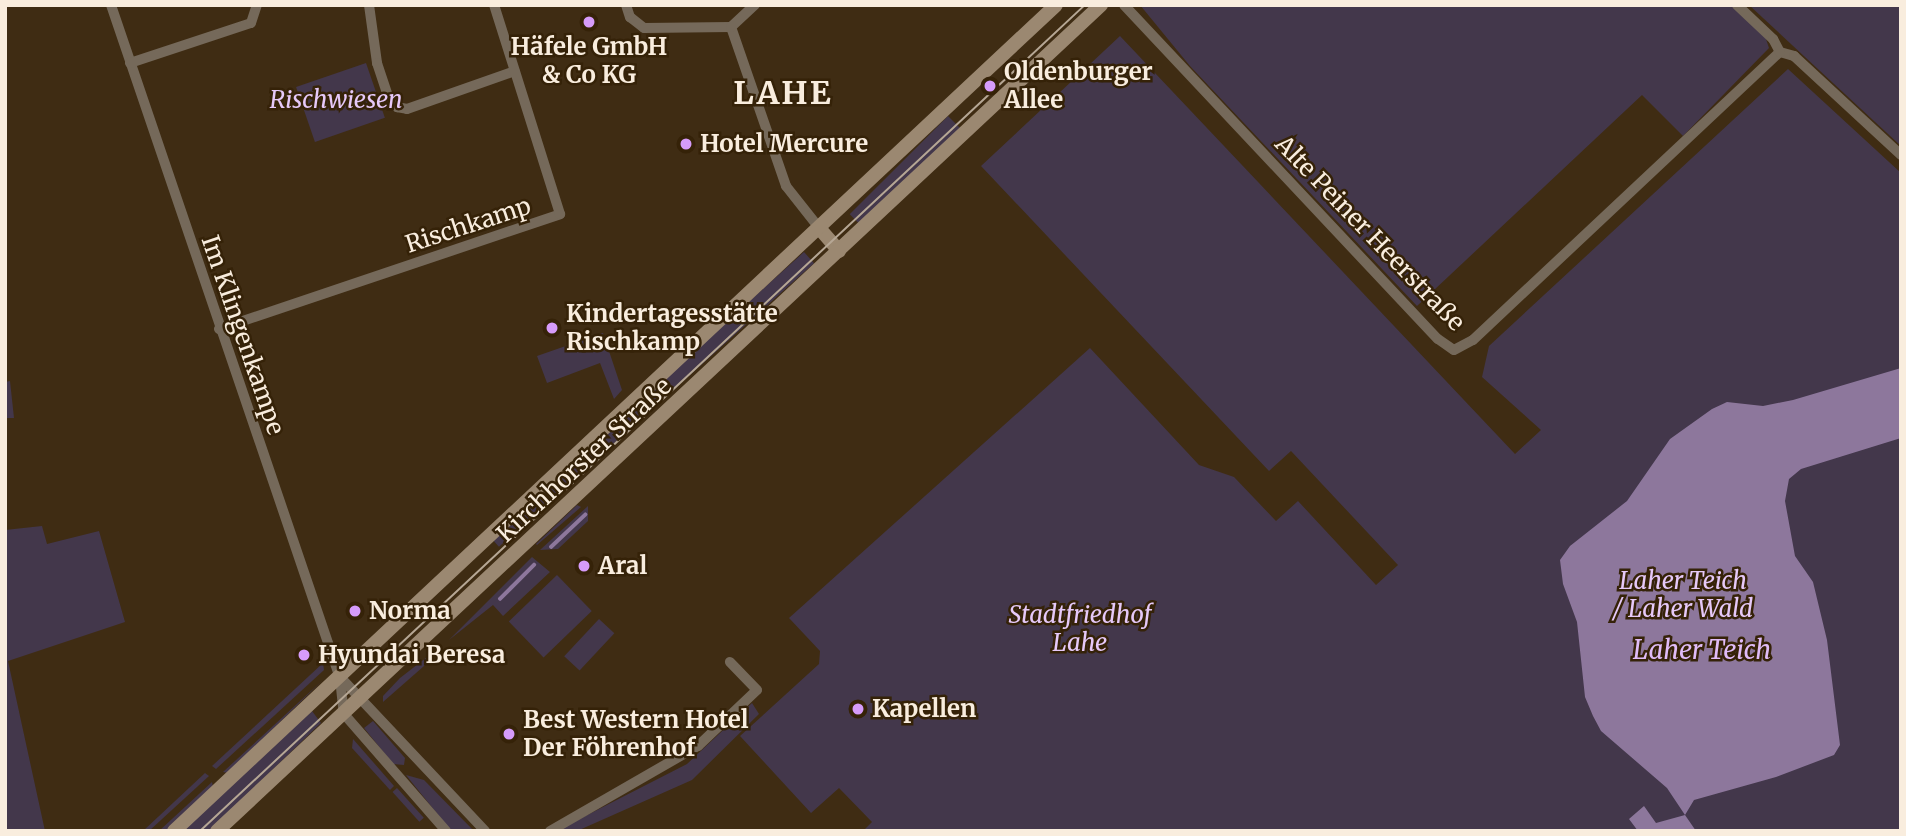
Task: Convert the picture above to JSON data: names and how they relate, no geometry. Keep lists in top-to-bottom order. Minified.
{"streets":{"main road":["Kirchhorster Straße"],"street":["Rischkamp","Alte Peiner Heerstraße","Im Klingenkampe"]},"crossings":[["Rischkamp","Im Klingenkampe"],["Im Klingenkampe","Kirchhorster Straße"]],"districts":["LAHE"],"water":["Laher Teich"],"parks":["Rischwiesen","Laher Teich / Laher Wald","Stadtfriedhof Lahe"],"places":["Häfele GmbH & Co KG","Oldenburger Allee","Hotel Mercure","Kindertagesstätte Rischkamp","Aral","Norma","Hyundai Beresa","Kapellen","Best Western Hotel Der Föhrenhof"]}
